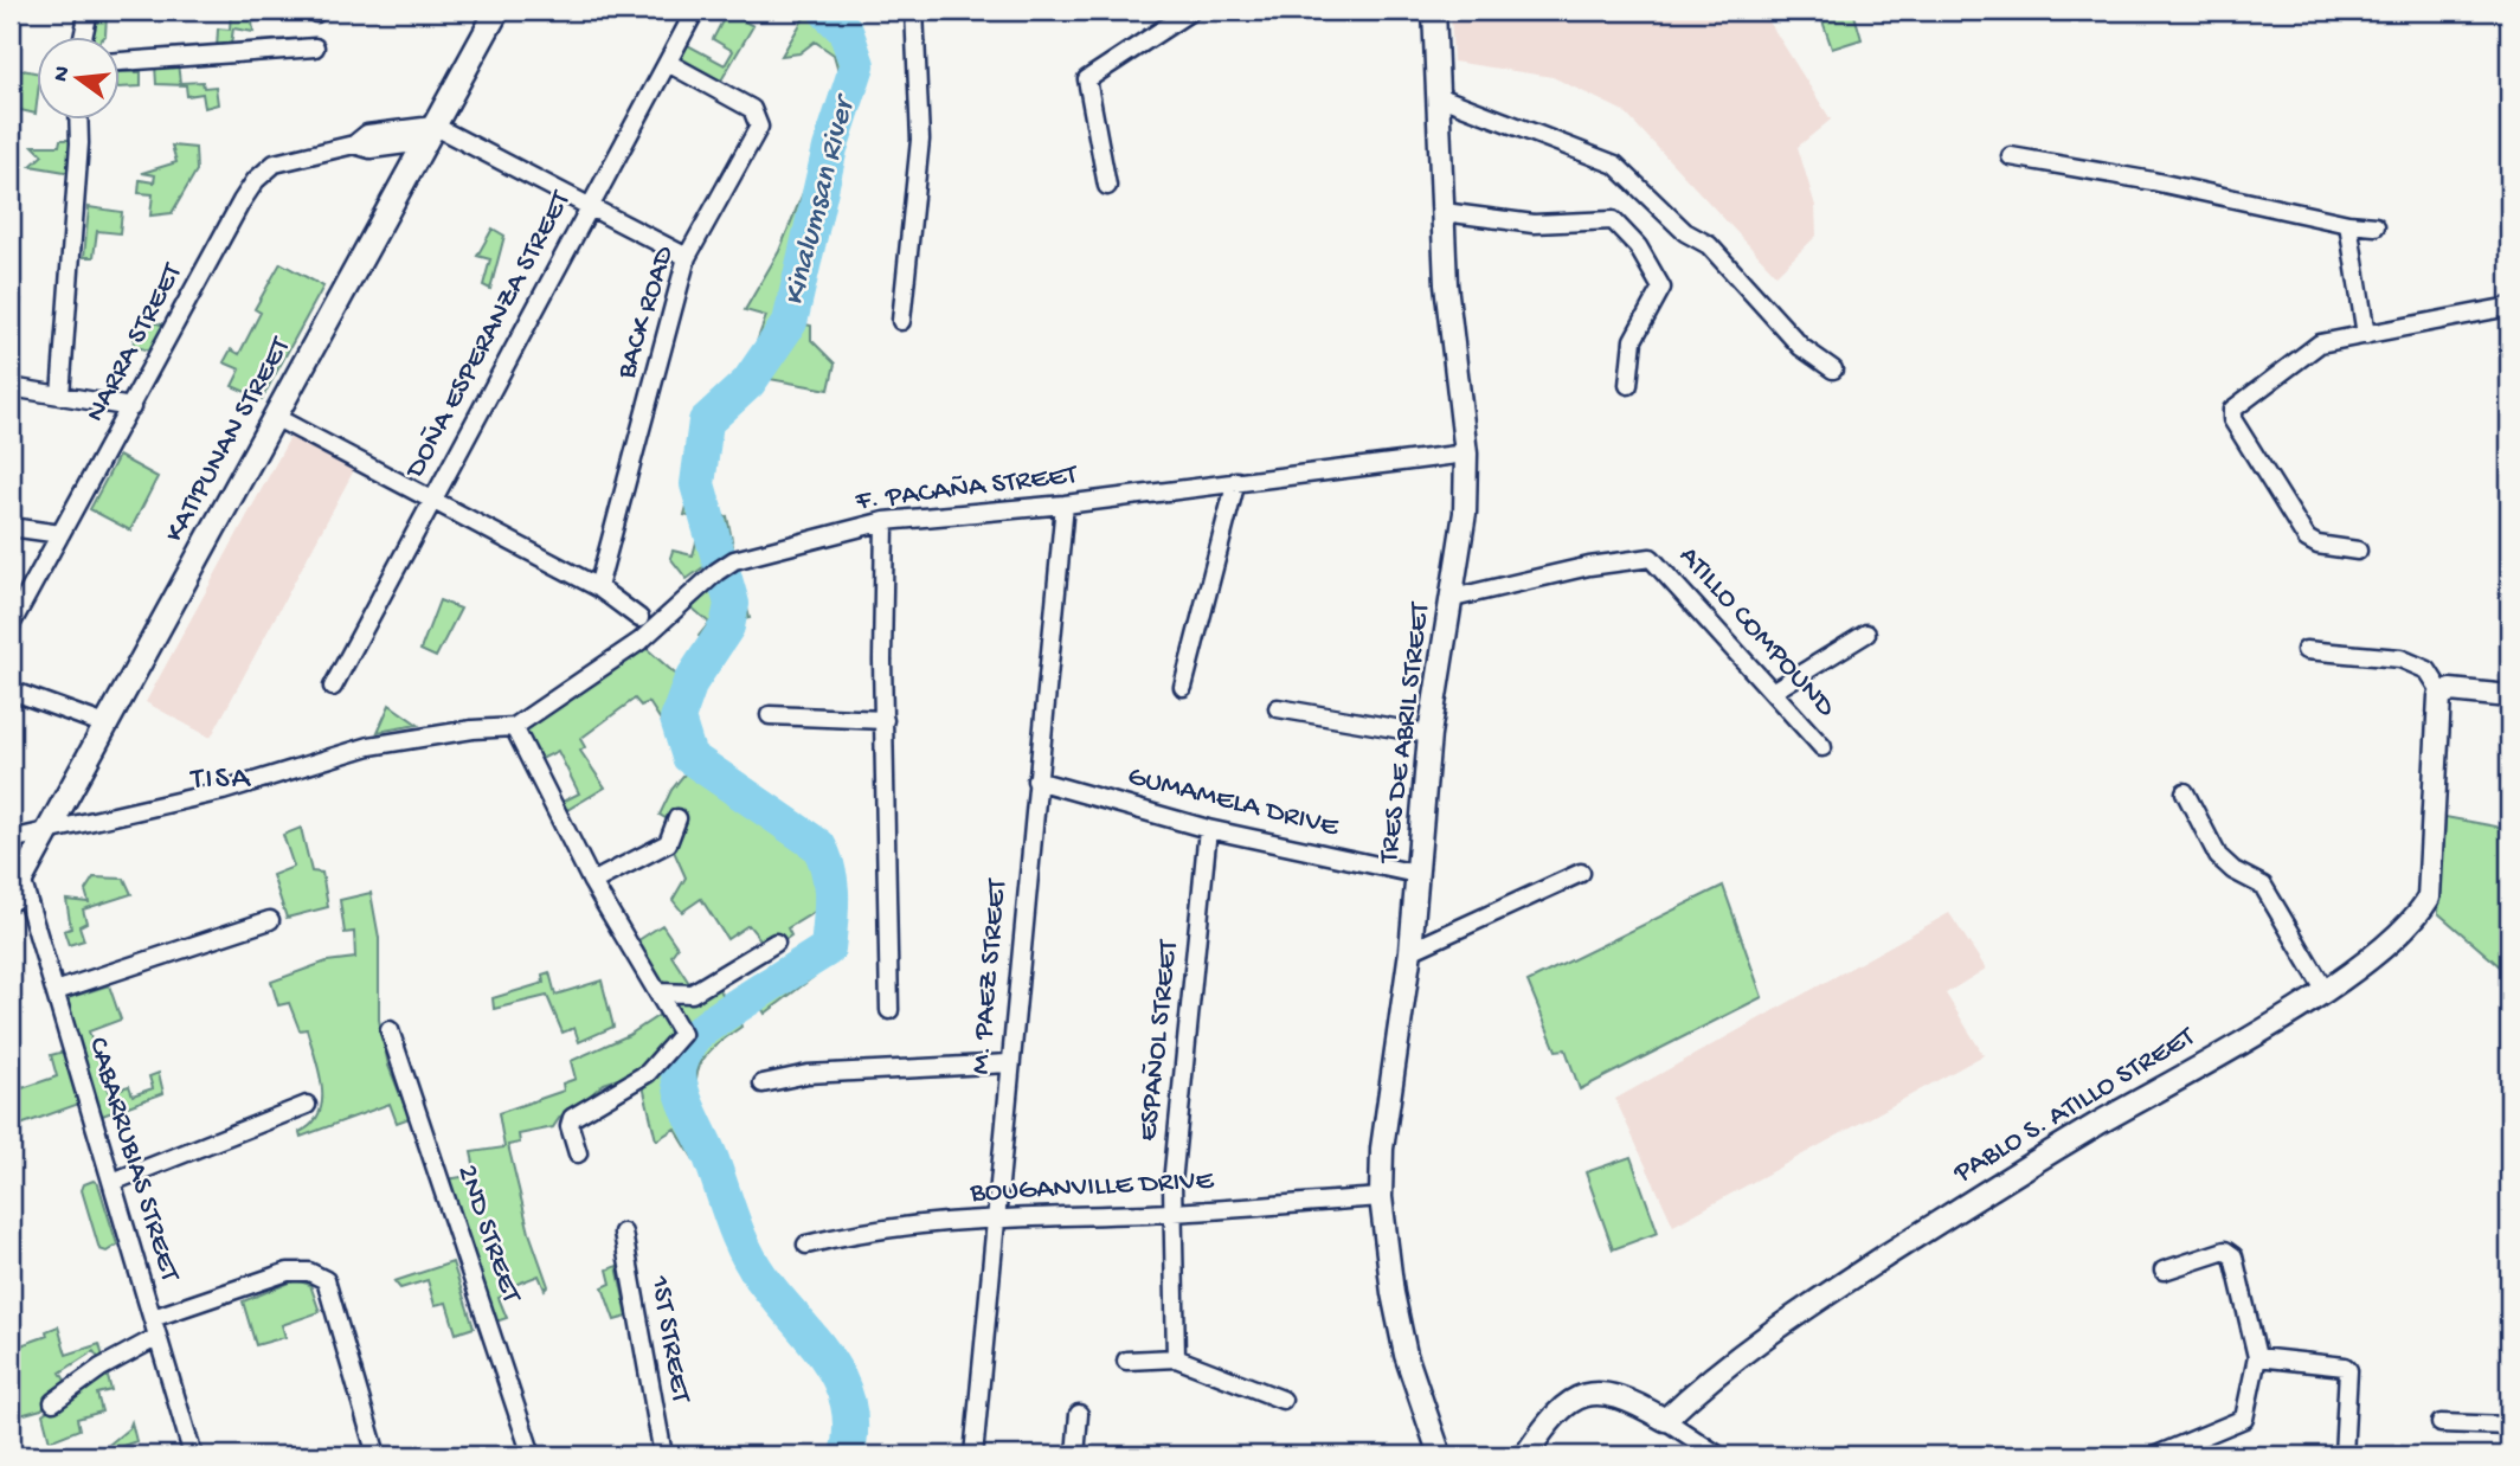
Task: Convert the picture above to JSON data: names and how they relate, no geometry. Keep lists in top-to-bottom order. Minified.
{"streets":{"main road":["KATIPUNAN STREET"],"street":["BACK ROAD","DOÑA ESPERANZA STREET","NARRA STREET","F. PACAÑA STREET","ATILLO COMPOUND","TRES DE ABRIL STREET","GUMAMELA DRIVE","M. PAEZ STREET","ESPAÑOL STREET","PABLO S. ATILLO STREET","CABARRUBIAS STREET","BOUGANVILLE DRIVE","2ND STREET","1ST STREET"]},"crossings":[["BACK ROAD","DOÑA ESPERANZA STREET"],["NARRA STREET","KATIPUNAN STREET"],["KATIPUNAN STREET","CABARRUBIAS STREET"],["F. PACAÑA STREET","TRES DE ABRIL STREET"],["F. PACAÑA STREET","M. PAEZ STREET"],["ATILLO COMPOUND","TRES DE ABRIL STREET"],["TRES DE ABRIL STREET","GUMAMELA DRIVE"],["TRES DE ABRIL STREET","BOUGANVILLE DRIVE"],["GUMAMELA DRIVE","M. PAEZ STREET"],["GUMAMELA DRIVE","ESPAÑOL STREET"],["M. PAEZ STREET","BOUGANVILLE DRIVE"],["ESPAÑOL STREET","BOUGANVILLE DRIVE"]],"districts":["TISA"],"water":["Kinalumsan River"],"north":"left"}
